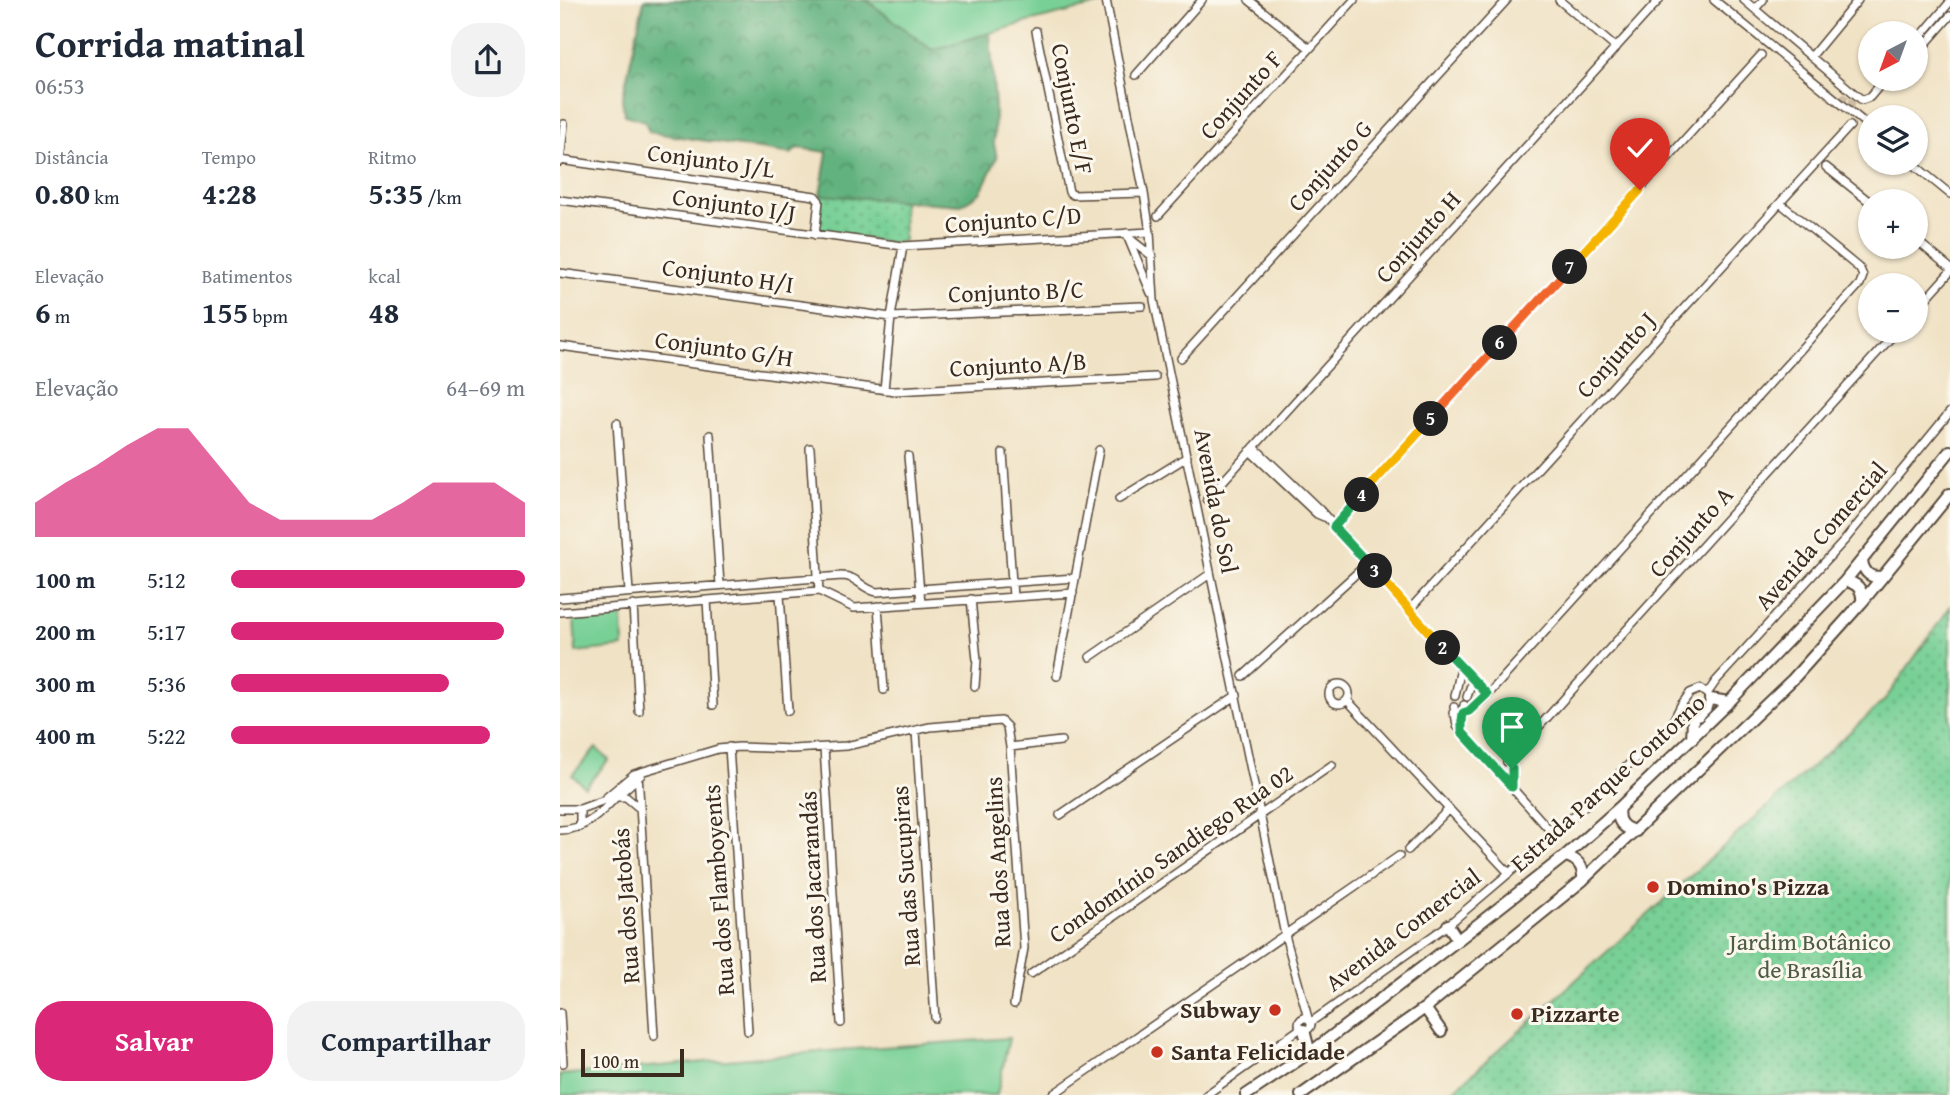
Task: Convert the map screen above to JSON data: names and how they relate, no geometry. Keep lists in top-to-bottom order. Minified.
{"streets":{"highway":["Estrada Parque Contorno"],"street":["Conjunto F","Conjunto E/F","Conjunto J/L","Conjunto G","Conjunto I/J","Conjunto C/D","Conjunto H","Conjunto H/I","Conjunto B/C","Conjunto G/H","Conjunto J","Conjunto A/B","Avenida do Sol","Conjunto A","Avenida Comercial","Condomínio Sandiego Rua 02","Rua dos Angelins","Rua das Sucupiras","Rua dos Jacarandás","Rua dos Flamboyents","Rua dos Jatobás"]},"crossings":[["Conjunto E/F","Avenida do Sol"],["Conjunto J/L","Conjunto I/J"],["Conjunto I/J","Conjunto C/D"],["Conjunto C/D","Avenida do Sol"],["Conjunto H/I","Conjunto B/C"],["Conjunto G/H","Conjunto A/B"],["Avenida do Sol","Avenida Comercial"],["Avenida do Sol","Condomínio Sandiego Rua 02"],["Rua dos Angelins","Rua das Sucupiras"]],"parks":["Jardim Botânico de Brasília"],"places":["Domino's Pizza","Subway","Pizzarte","Santa Felicidade"],"scale_bar":"100 m","north":"bottom left","page":{"heading":["Corrida matinal","06:53"],"map_buttons":["+","−"],"stats":[["Distância","0.80 km"],["Tempo","4:28"],["Ritmo","5:35 /km"],["Elevação","6 m"],["Batimentos","155 bpm"],["kcal","48"]],"pins":["7","6","5","4","3","2"],"chart":["Elevação","64–69 m"],"list":[{"name":"100 m","note":"5:12"},{"name":"200 m","note":"5:17"},{"name":"300 m","note":"5:36"},{"name":"400 m","note":"5:22"}],"buttons":["Salvar","Compartilhar"],"scale":"100 m"}}
